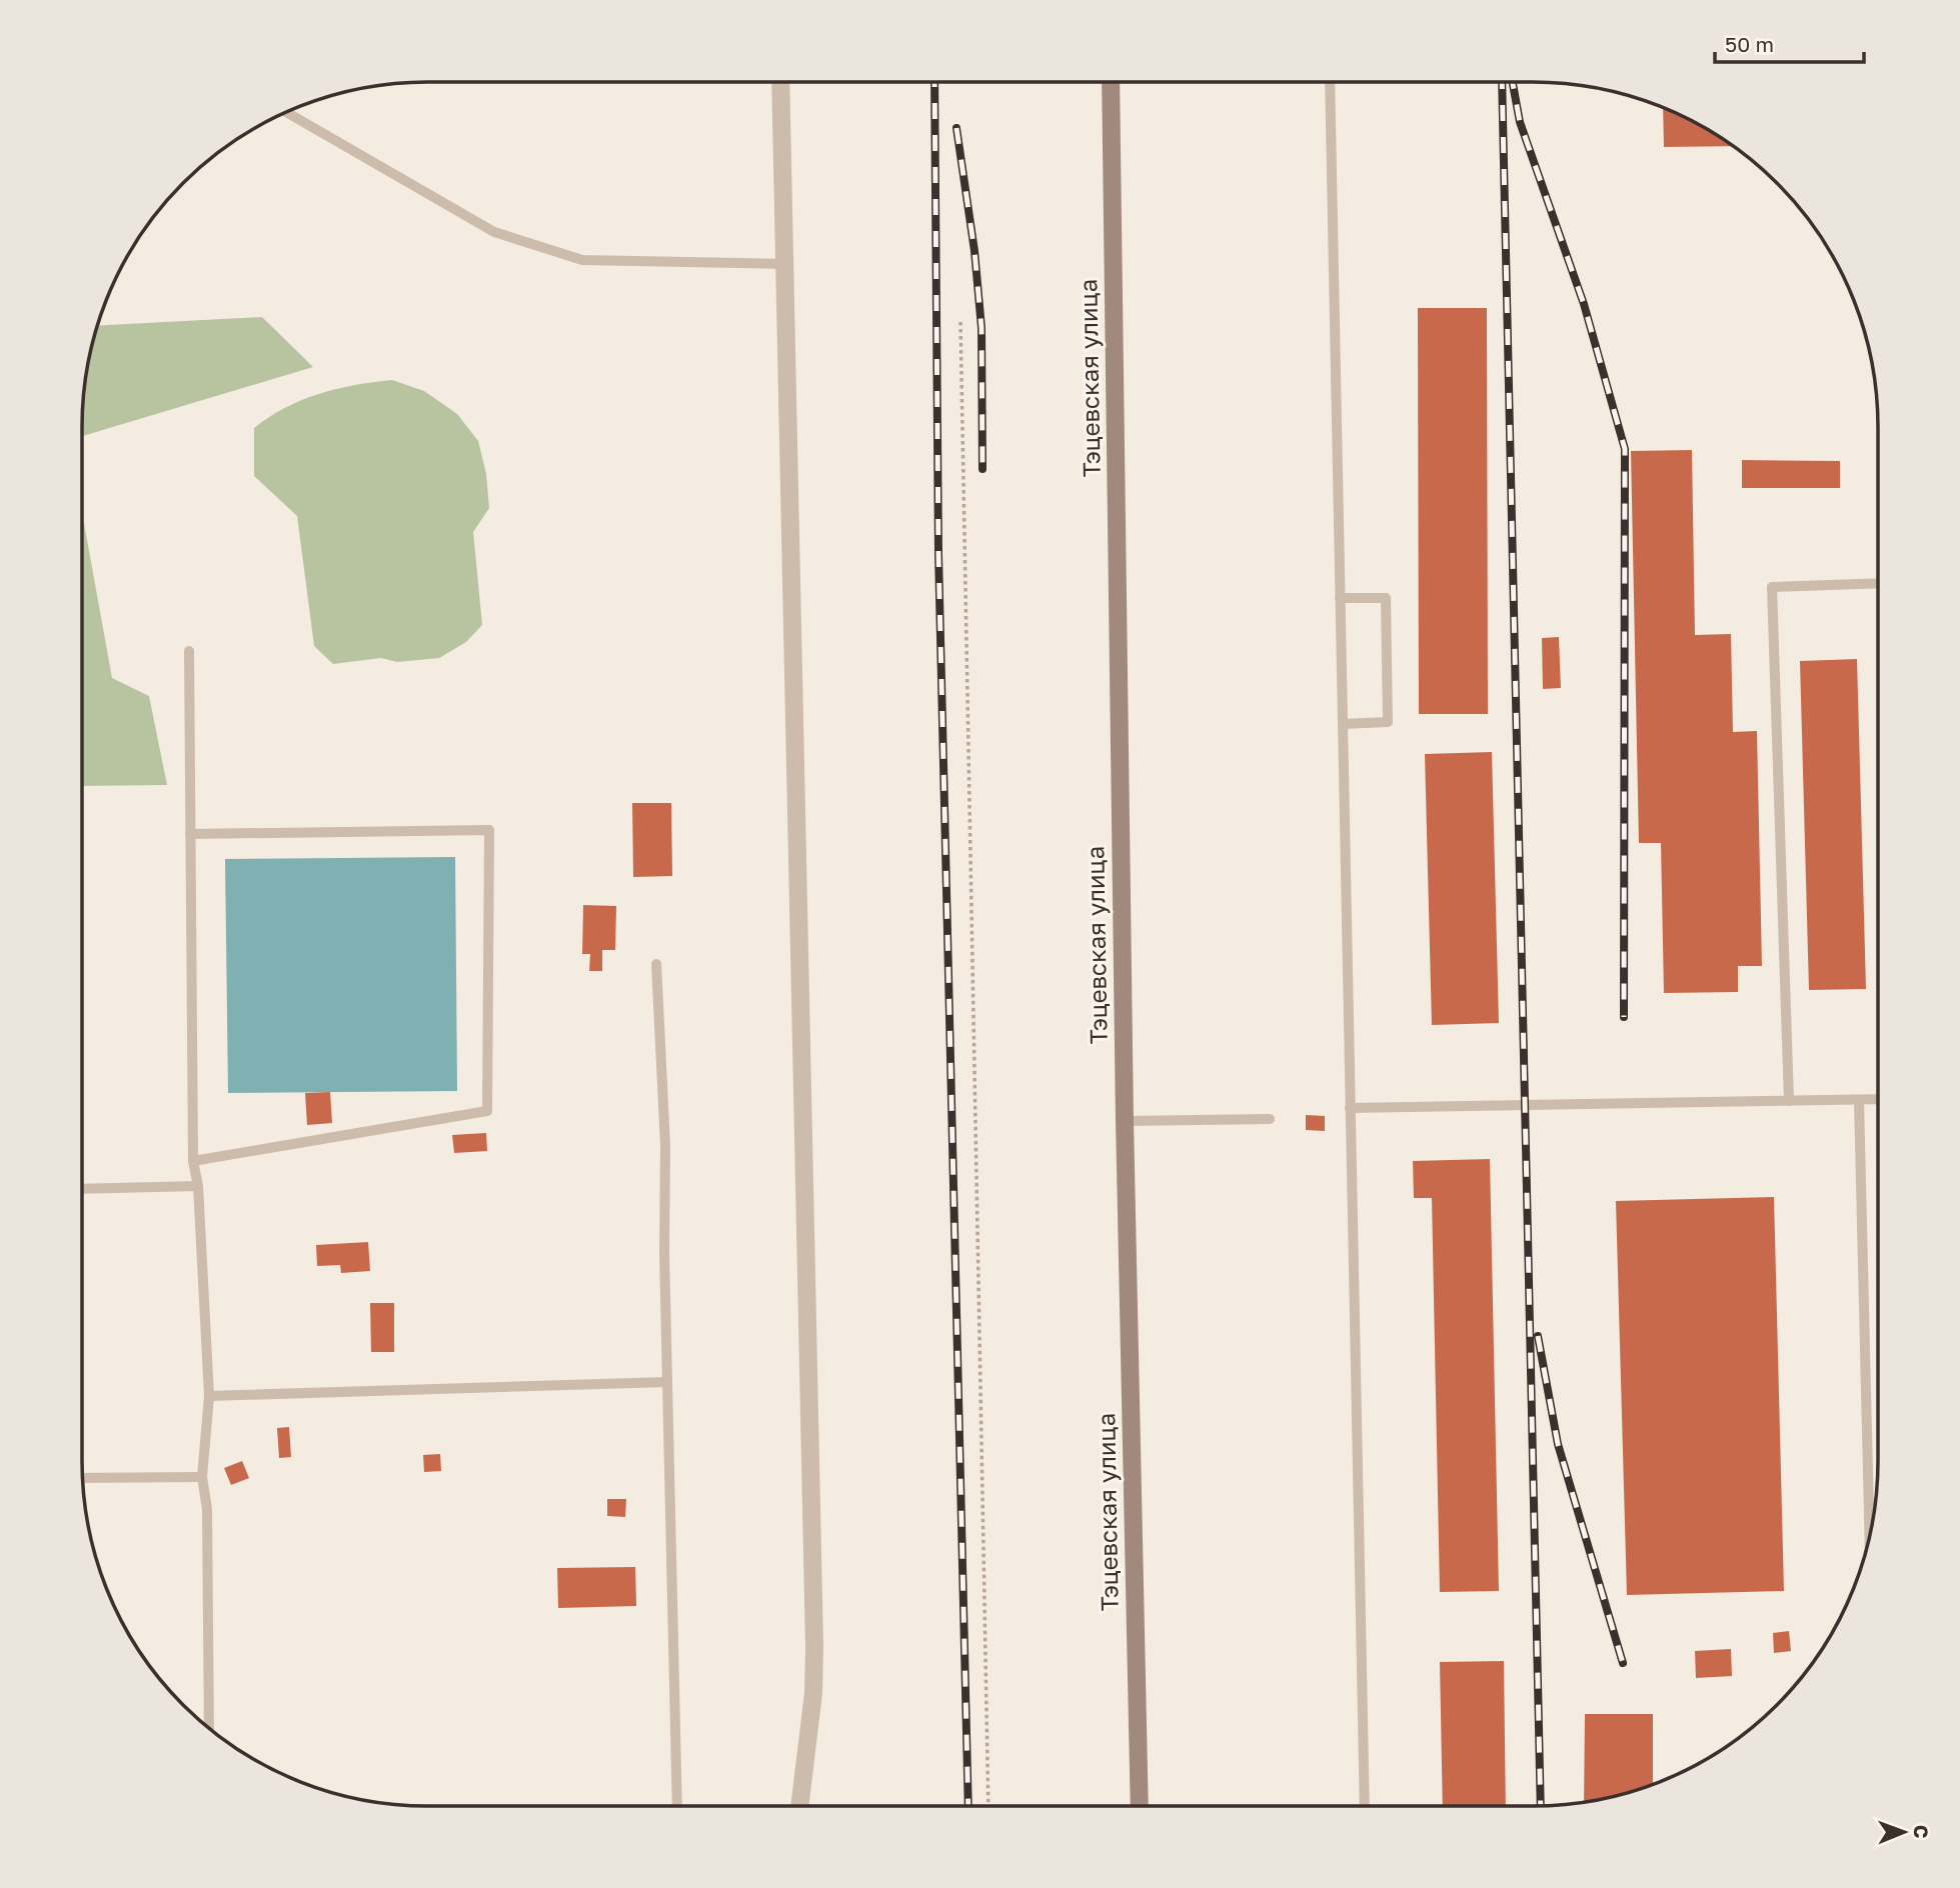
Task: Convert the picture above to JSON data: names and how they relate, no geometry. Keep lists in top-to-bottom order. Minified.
{"streets":{"street":["Тэцевская улица"]},"scale_bar":"50 m","north":"right"}
